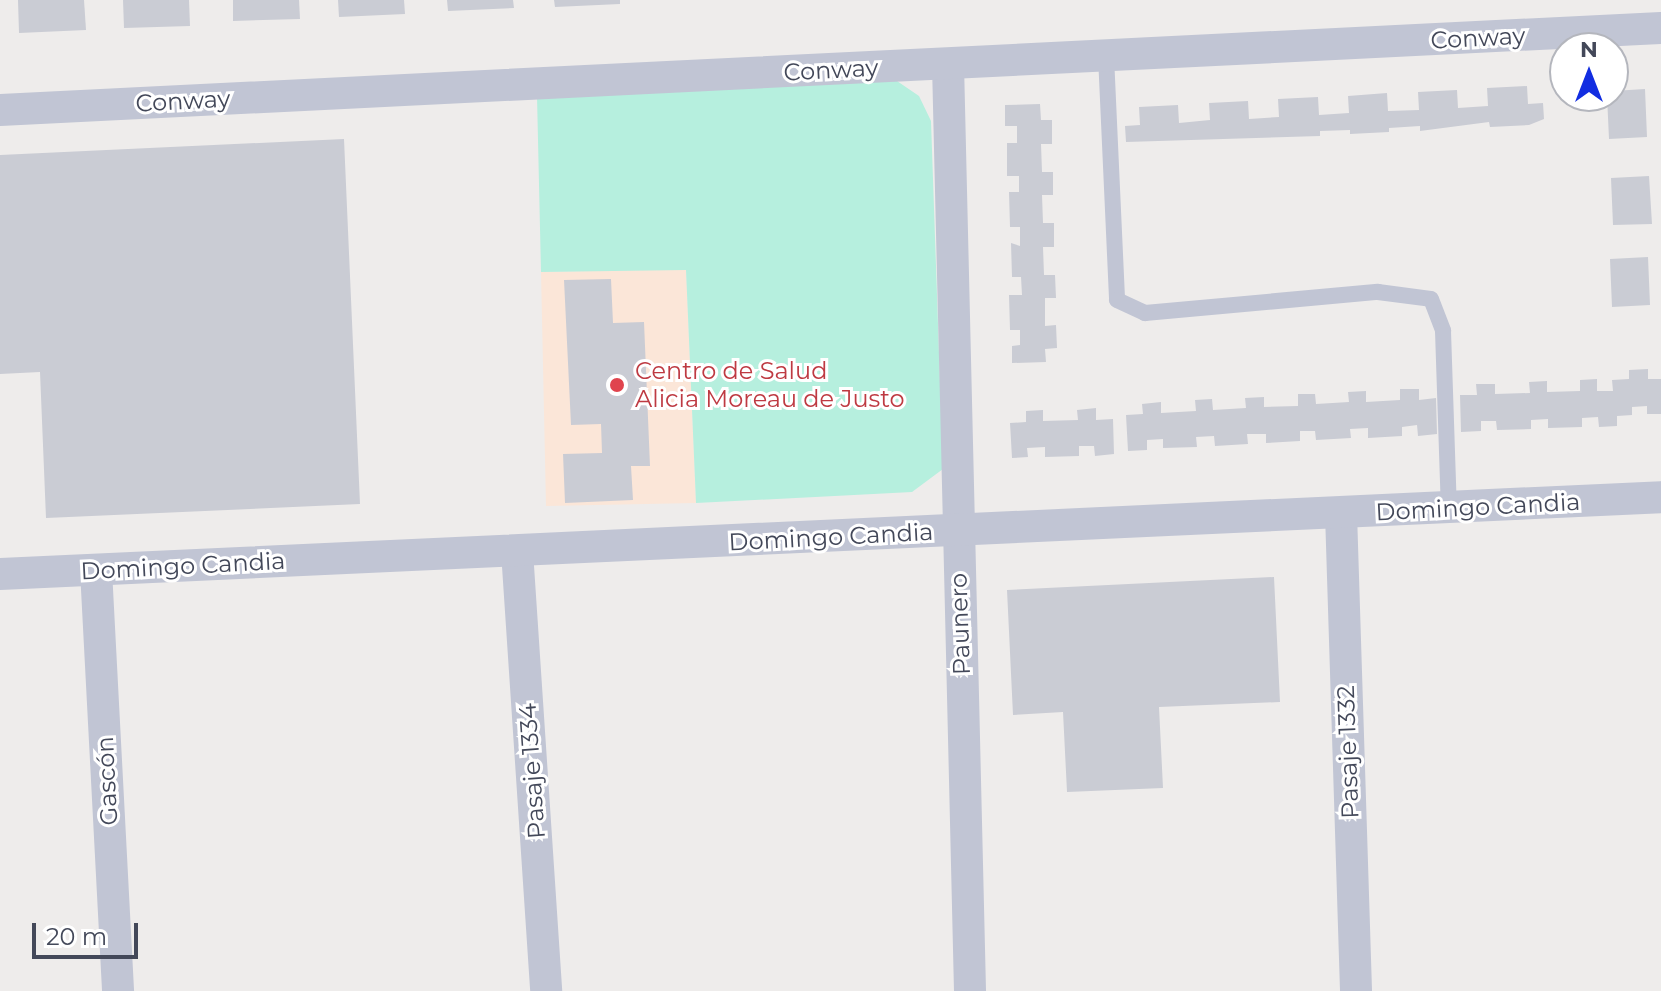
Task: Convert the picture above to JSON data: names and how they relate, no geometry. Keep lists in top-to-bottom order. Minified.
{"streets":{"street":["Conway","Domingo Candia","Paunero","Pasaje 1332","Pasaje 1334","Gascón"]},"crossings":[["Conway","Paunero"],["Domingo Candia","Paunero"],["Domingo Candia","Pasaje 1332"],["Domingo Candia","Pasaje 1334"],["Domingo Candia","Gascón"]],"places":["Centro de Salud Alicia Moreau de Justo"],"scale_bar":"20 m","north":"top"}
